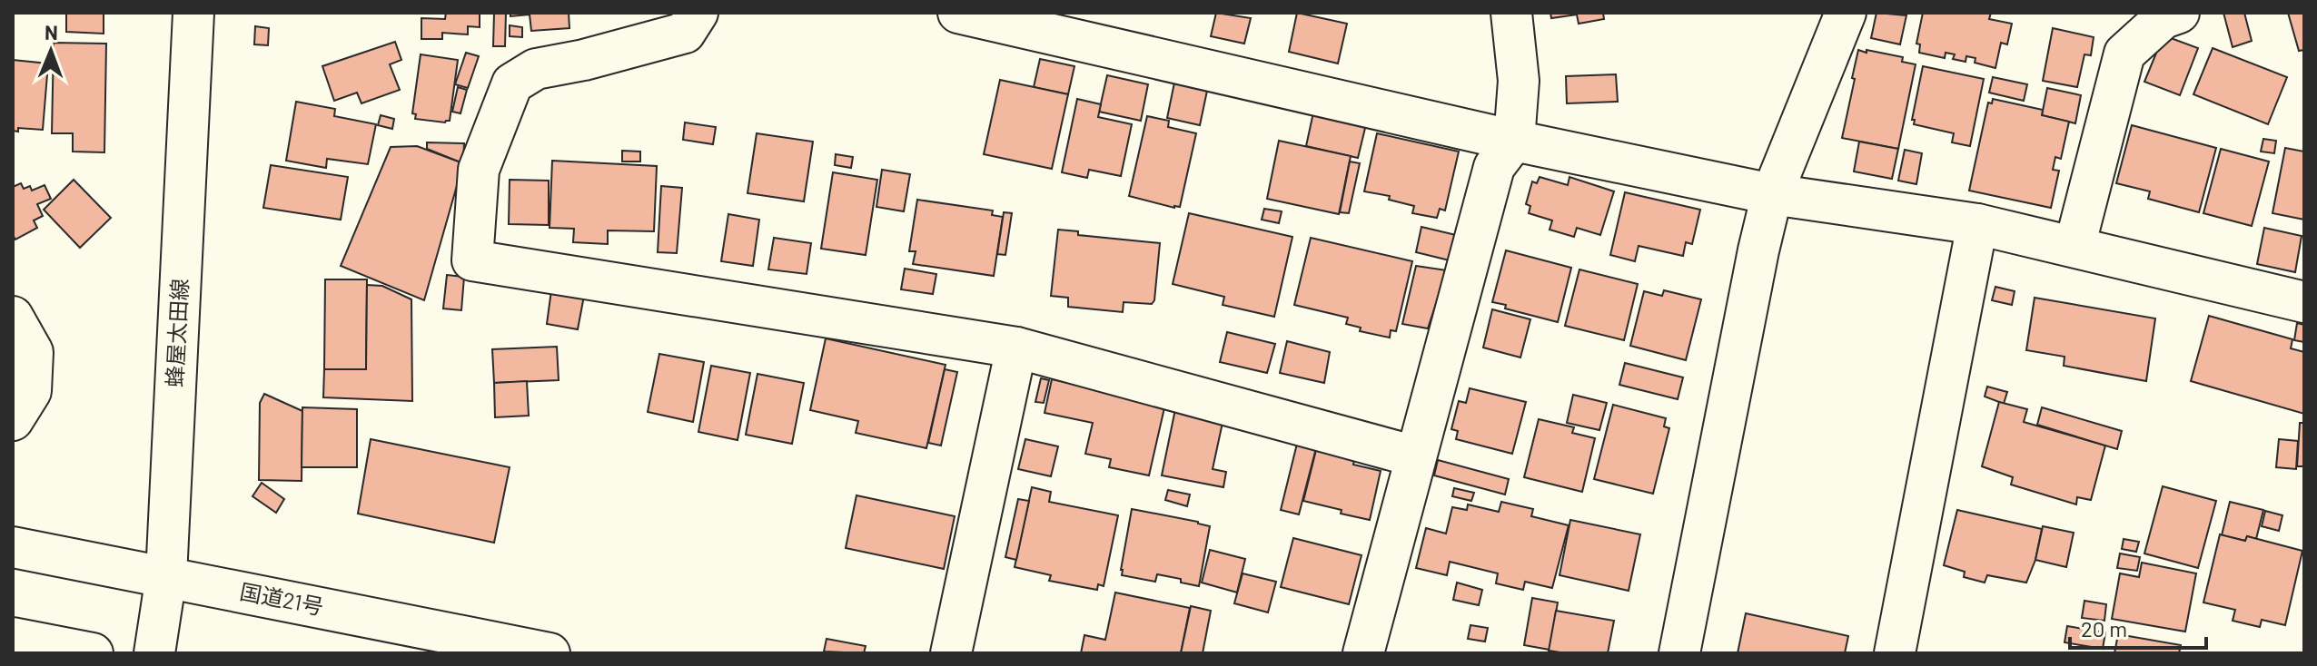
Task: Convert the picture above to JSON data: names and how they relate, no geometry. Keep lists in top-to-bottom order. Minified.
{"streets":{"main road":["蜂屋太田線","国道21号"]},"crossings":[["蜂屋太田線","国道21号"]],"scale_bar":"20 m","north":"top"}
